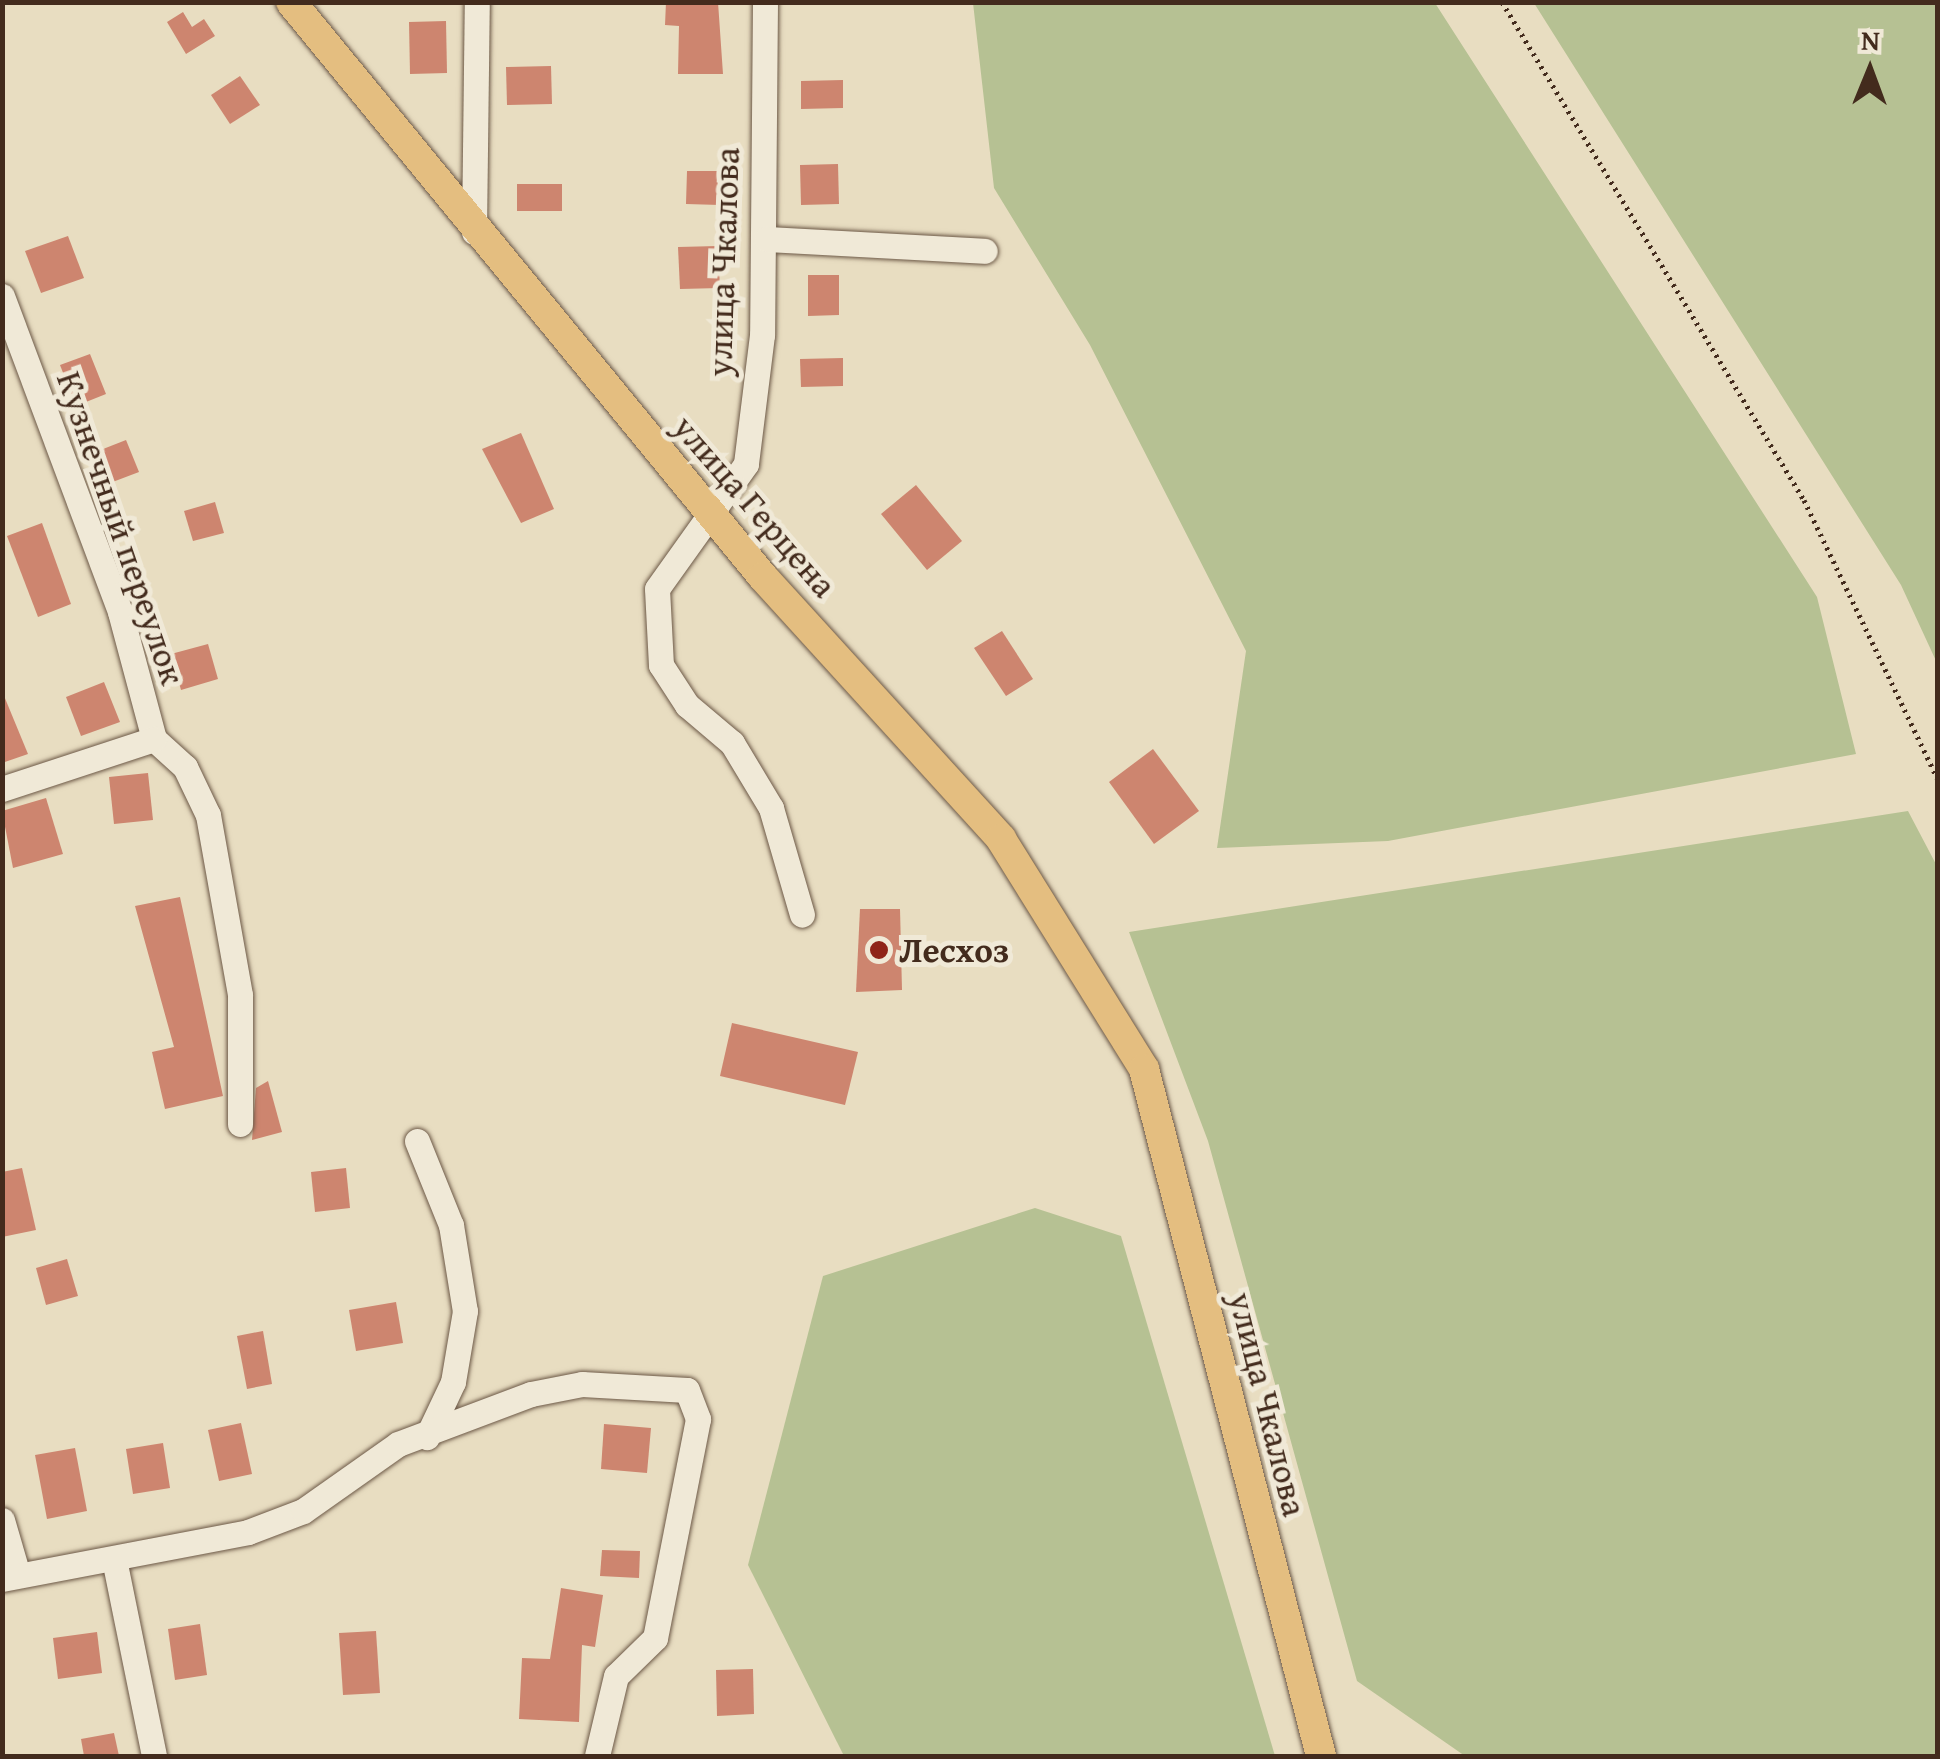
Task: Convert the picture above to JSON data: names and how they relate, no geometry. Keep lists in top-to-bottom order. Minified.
{"streets":{"main road":["улица Чкалова","улица Герцена"],"street":["Кузнечный переулок"]},"crossings":[["улица Чкалова","улица Герцена"]],"places":["Лесхоз"],"north":"top"}
